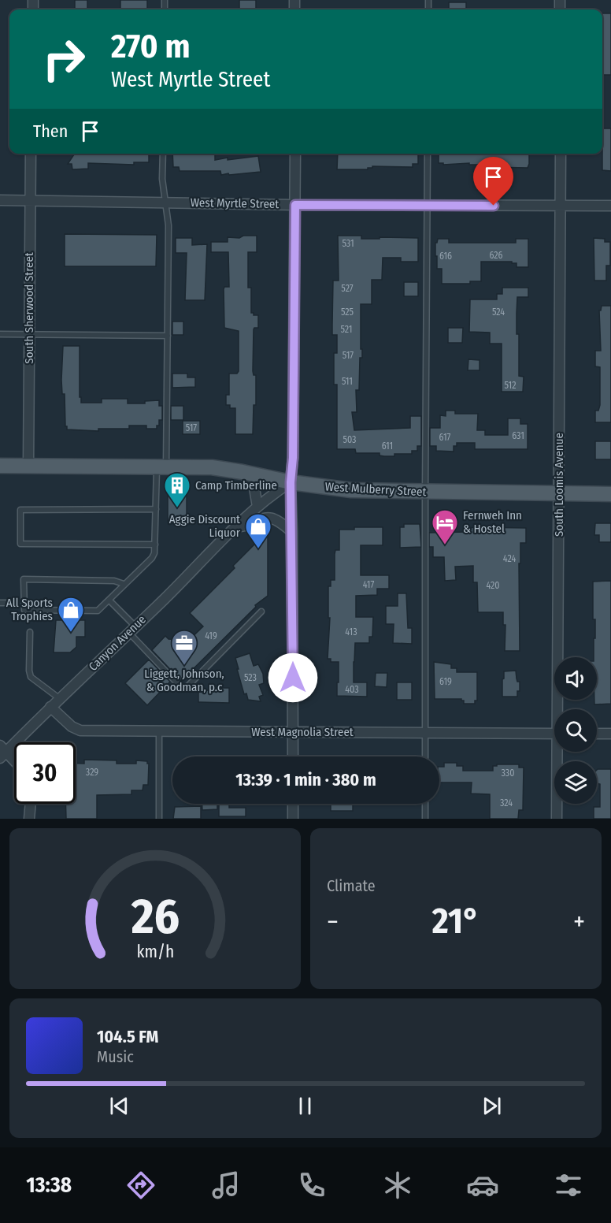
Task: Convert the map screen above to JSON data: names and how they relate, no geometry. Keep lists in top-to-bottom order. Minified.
{"streets":{"main road":["West Mulberry Street"],"street":["West Myrtle Street","South Sherwood Street","South Loomis Avenue","Canyon Avenue","West Magnolia Street"]},"crossings":[["West Myrtle Street","South Sherwood Street"],["West Myrtle Street","South Loomis Avenue"],["South Sherwood Street","West Mulberry Street"],["South Loomis Avenue","West Mulberry Street"],["West Mulberry Street","Canyon Avenue"],["Canyon Avenue","West Magnolia Street"]],"places":{"building":["Camp Timberline"],"hotel":["Fernweh Inn & Hostel"],"shop":["Aggie Discount Liquor","All Sports Trophies"],"office":["Liggett, Johnson, & Goodman, p.c"]},"house_numbers":["531","626","616","527","525","524","521","517","511","512","517","631","617","503","611","424","417","420","413","419","523","619","403","329","330","324"],"page":{"turn":["270 m","West Myrtle Street"],"then":"Then","limit":"30","trip":"13:39 · 1 min · 380 m","tile":"Climate","heat":["−","21°","+"],"song":["104.5 FM","Music"],"tabs":"13:38","gauge":["26","km/h"]}}
